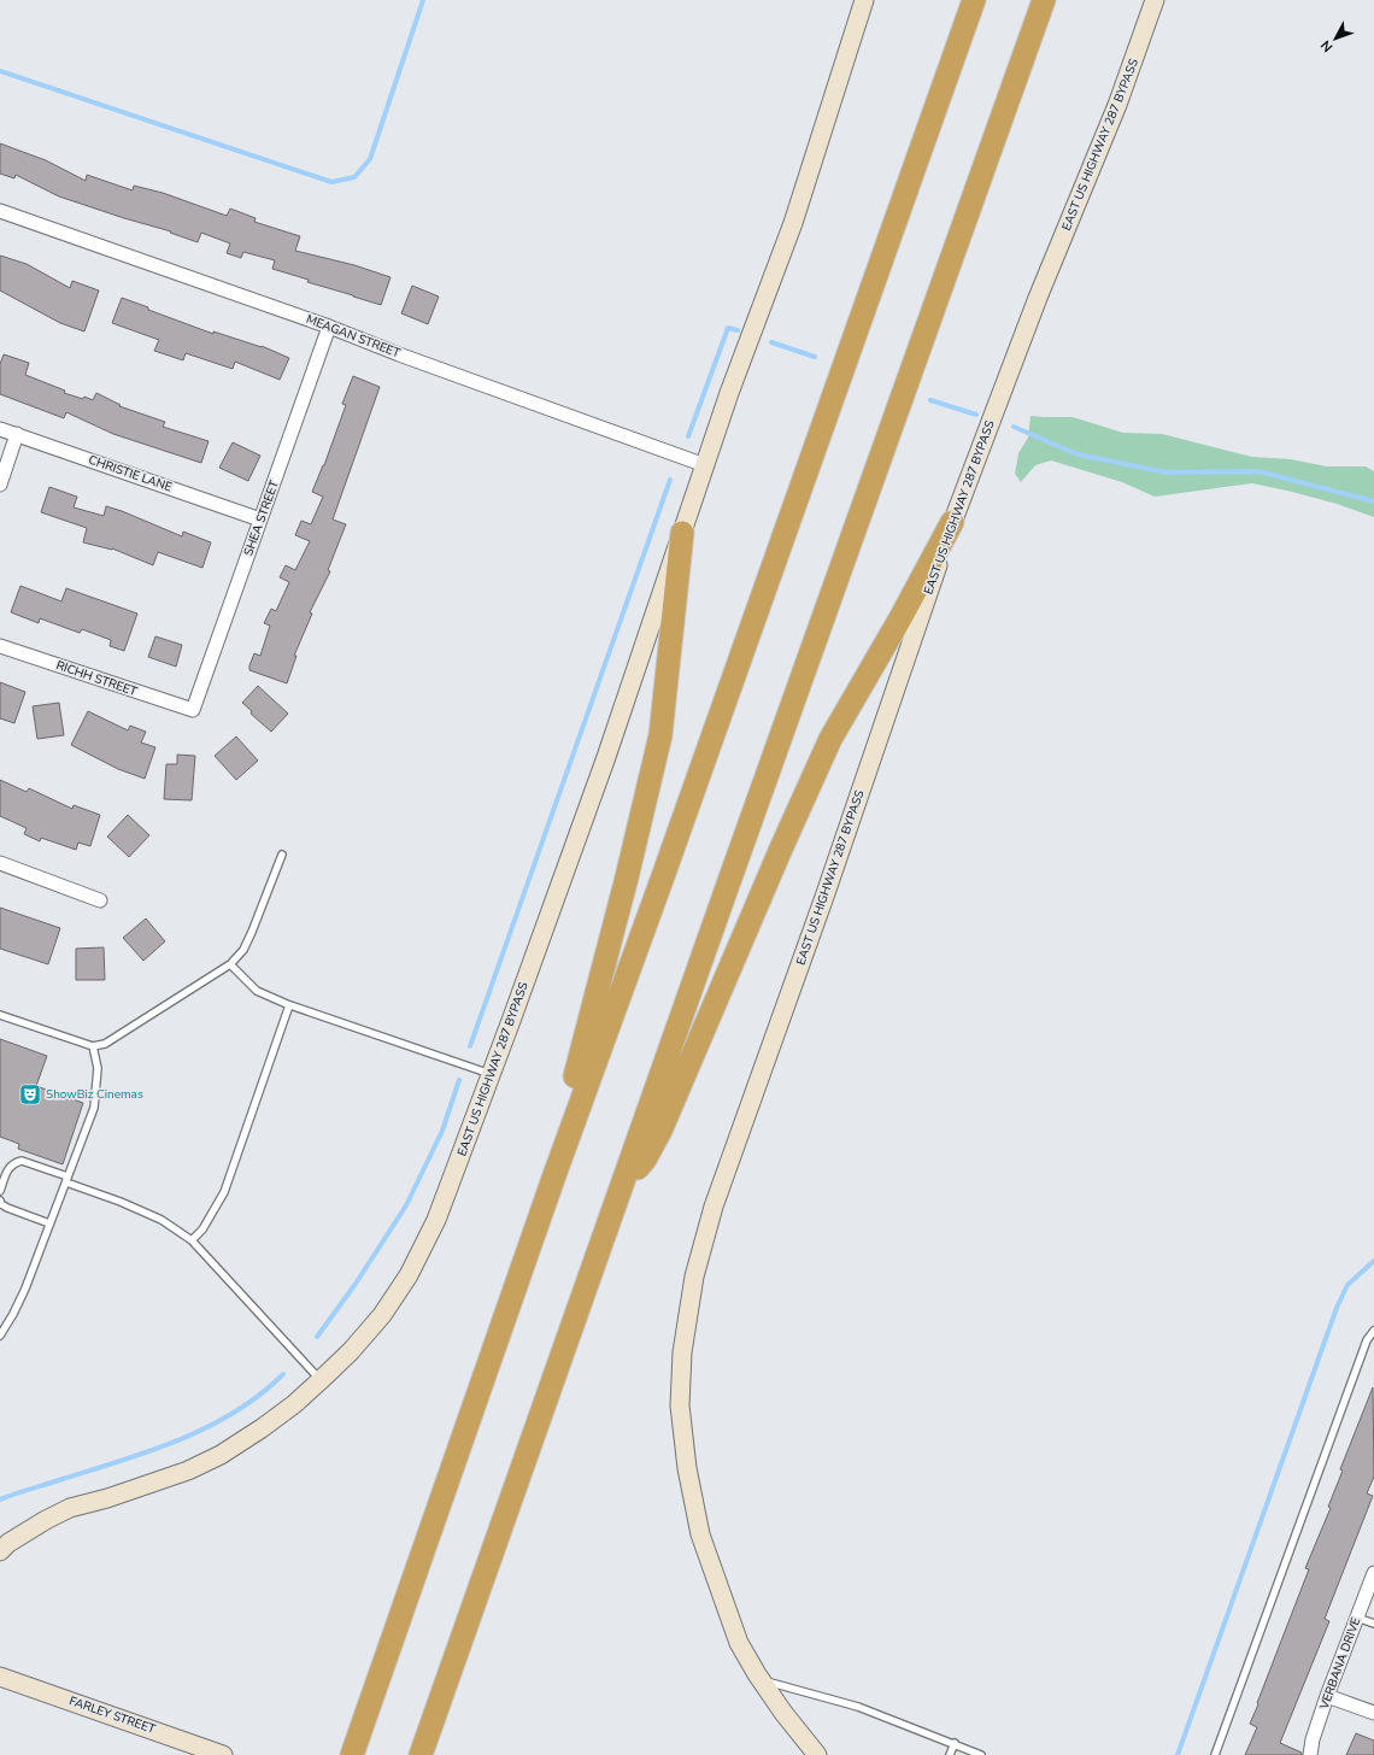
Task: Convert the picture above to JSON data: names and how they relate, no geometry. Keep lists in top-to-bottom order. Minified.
{"streets":{"main road":["EAST US HIGHWAY 287 BYPASS","FARLEY STREET"],"street":["MEAGAN STREET","CHRISTIE LANE","SHEA STREET","RICHH STREET","VERBANA DRIVE"]},"crossings":[["EAST US HIGHWAY 287 BYPASS","MEAGAN STREET"],["MEAGAN STREET","SHEA STREET"],["CHRISTIE LANE","SHEA STREET"],["SHEA STREET","RICHH STREET"]],"places":{"theatre":["ShowBiz Cinemas"]},"north":"bottom left"}
